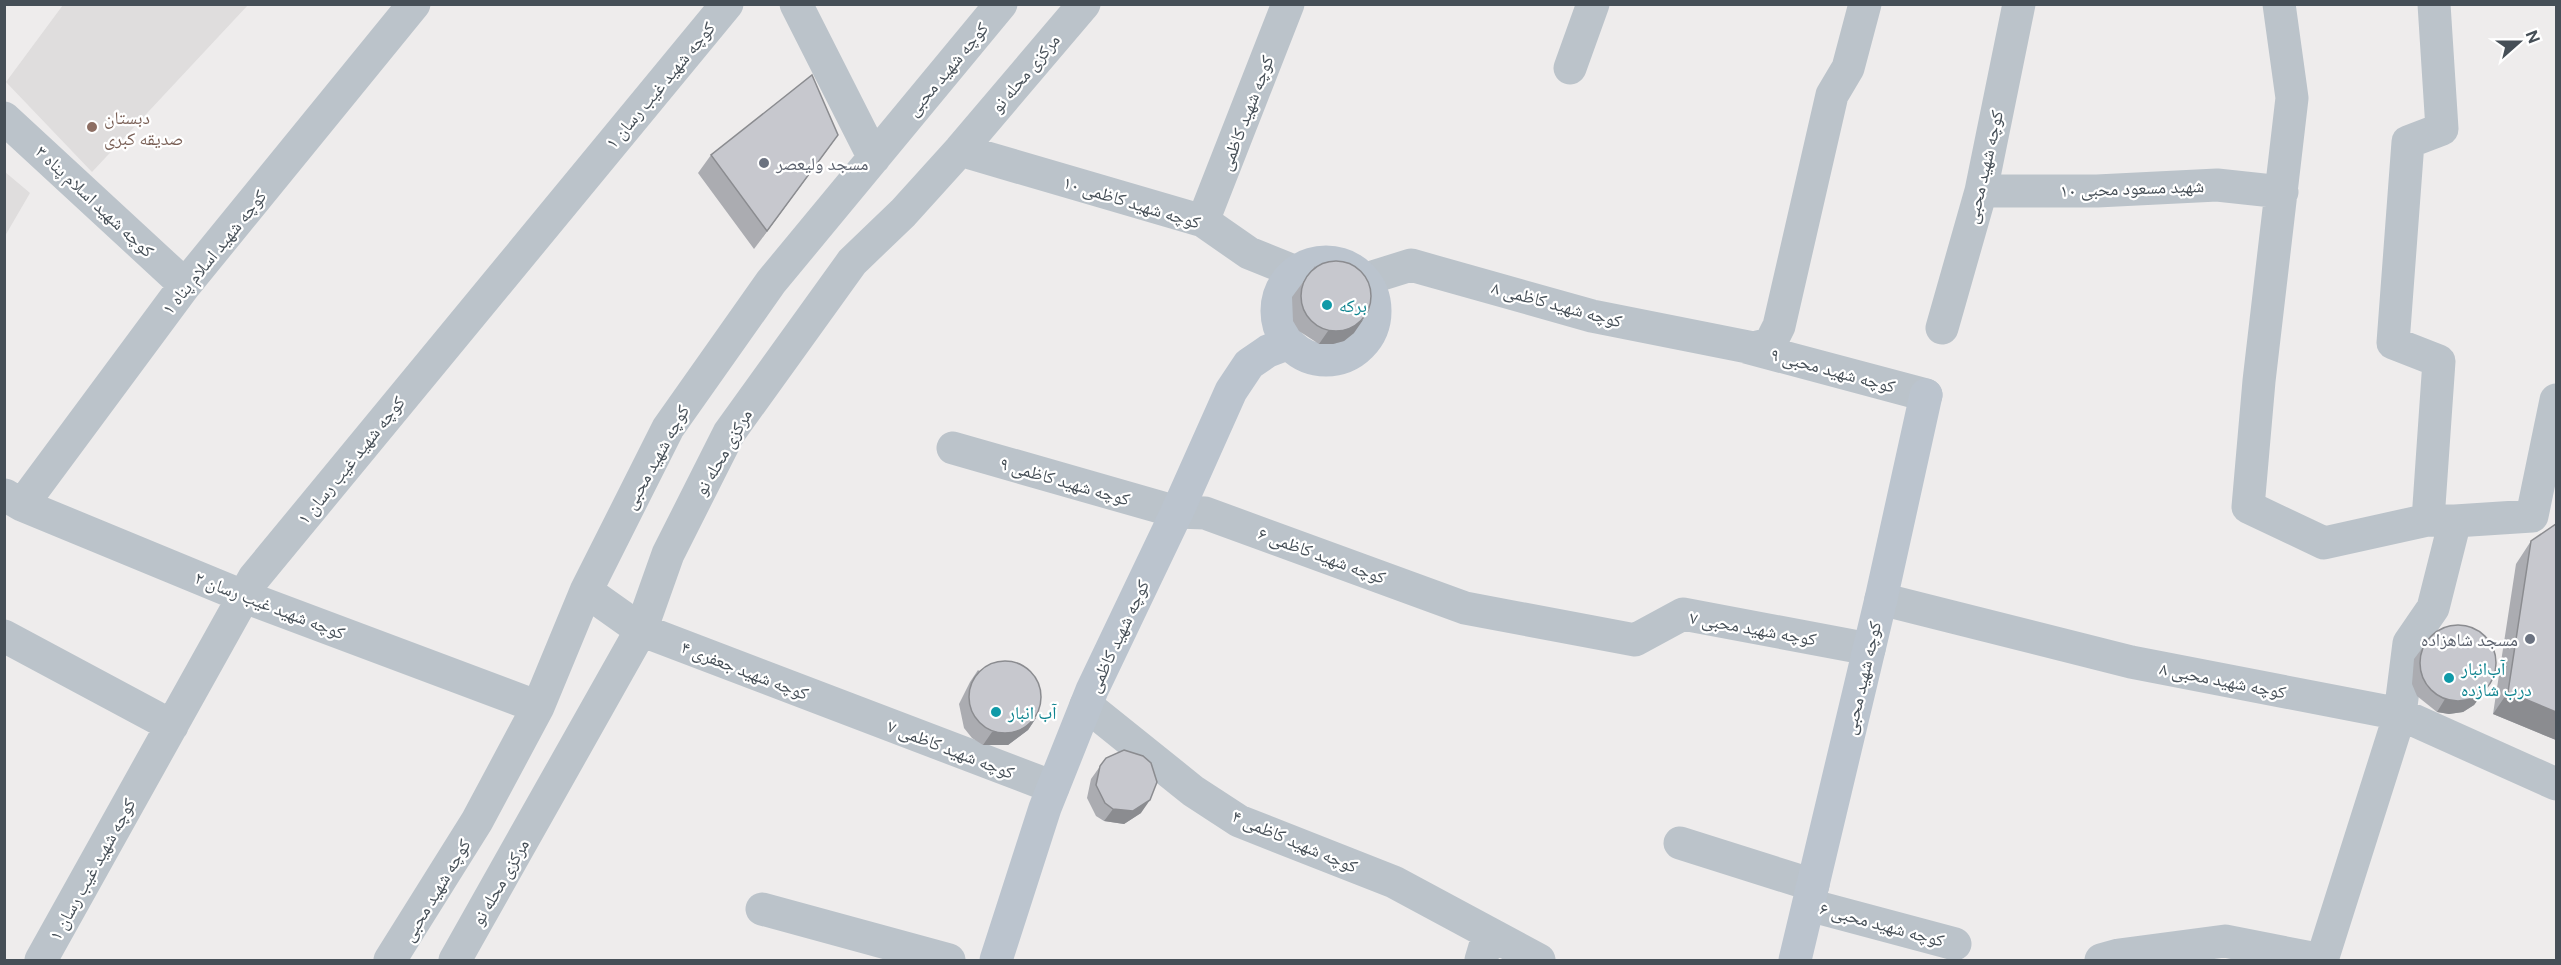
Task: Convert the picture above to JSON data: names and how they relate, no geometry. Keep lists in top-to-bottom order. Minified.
{"streets":{"street":["کوچه شهید محبی","مرکزی محله نو","کوچه شهید غیب رسان ۱","کوچه شهید کاظمی","شهید مسعود محبی ۱۰","کوچه شهید اسلام پناه ۳","کوچه شهید کاظمی ۱۰","کوچه شهید اسلام پناه ۱","کوچه شهید کاظمی ۸","کوچه شهید محبی ۹","کوچه شهید کاظمی ۹","کوچه شهید کاظمی ۶","کوچه شهید غیب رسان ۲","کوچه شهید محبی ۷","کوچه شهید جعفری ۴","کوچه شهید محبی ۸","کوچه شهید کاظمی ۷","کوچه شهید کاظمی ۴","کوچه شهید محبی ۶"]},"crossings":[["کوچه شهید محبی","شهید مسعود محبی ۱۰"],["کوچه شهید محبی","کوچه شهید محبی ۹"],["کوچه شهید محبی","کوچه شهید غیب رسان ۲"],["کوچه شهید محبی","کوچه شهید محبی ۷"],["کوچه شهید محبی","کوچه شهید جعفری ۴"],["کوچه شهید محبی","کوچه شهید محبی ۸"],["کوچه شهید محبی","کوچه شهید محبی ۶"],["مرکزی محله نو","کوچه شهید کاظمی ۱۰"],["مرکزی محله نو","کوچه شهید جعفری ۴"],["کوچه شهید غیب رسان ۱","کوچه شهید غیب رسان ۲"],["کوچه شهید کاظمی","کوچه شهید کاظمی ۱۰"],["کوچه شهید کاظمی","کوچه شهید کاظمی ۸"],["کوچه شهید کاظمی","کوچه شهید کاظمی ۹"],["کوچه شهید کاظمی","کوچه شهید کاظمی ۶"],["کوچه شهید کاظمی","کوچه شهید کاظمی ۷"],["کوچه شهید کاظمی","کوچه شهید کاظمی ۴"],["کوچه شهید اسلام پناه ۳","کوچه شهید اسلام پناه ۱"],["کوچه شهید کاظمی ۱۰","کوچه شهید کاظمی ۸"],["کوچه شهید اسلام پناه ۱","کوچه شهید غیب رسان ۲"],["کوچه شهید کاظمی ۸","کوچه شهید محبی ۹"],["کوچه شهید کاظمی ۹","کوچه شهید کاظمی ۶"],["کوچه شهید کاظمی ۶","کوچه شهید محبی ۷"],["کوچه شهید جعفری ۴","کوچه شهید کاظمی ۷"]],"places":["دبستان صدیقه کبری","مسجد ولیعصر","برکه","مسجد شاهزاده","آب‌انبار درب شازده","آب انبار"],"north":"right"}
